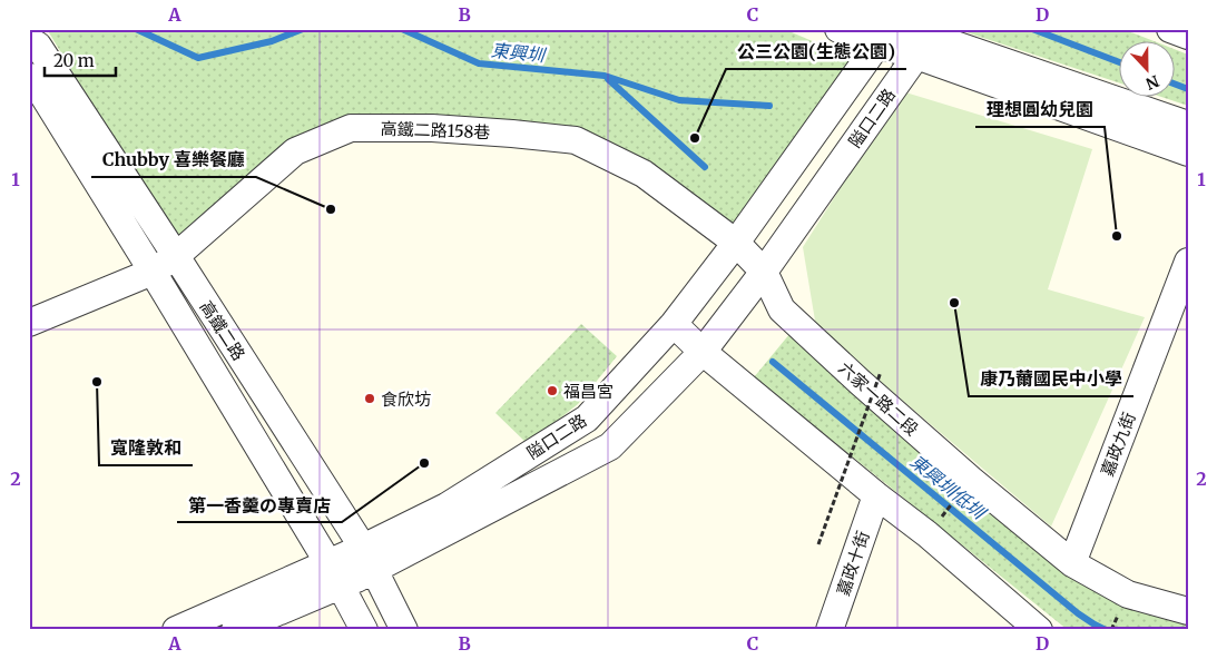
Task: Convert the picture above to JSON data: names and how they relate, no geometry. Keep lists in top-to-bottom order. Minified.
{"streets":{"street":["隘口二路","高鐵二路158巷","高鐵二路","六家一路二段","嘉政九街","嘉政十街"]},"crossings":[["隘口二路","高鐵二路158巷"],["隘口二路","高鐵二路"],["隘口二路","六家一路二段"],["高鐵二路158巷","高鐵二路"],["高鐵二路158巷","六家一路二段"],["六家一路二段","嘉政九街"]],"water":["東興圳","東興圳低圳"],"places":["公三公園(生態公園)","Chubby 喜樂餐廳","理想圓幼兒園","康乃薾國民中小學","寬隆敦和","福昌宮","食欣坊","第一香羹の專賣店"],"scale_bar":"20 m","north":"bottom","grid":{"columns":["A","B","C","D"],"rows":["1","2"]}}
